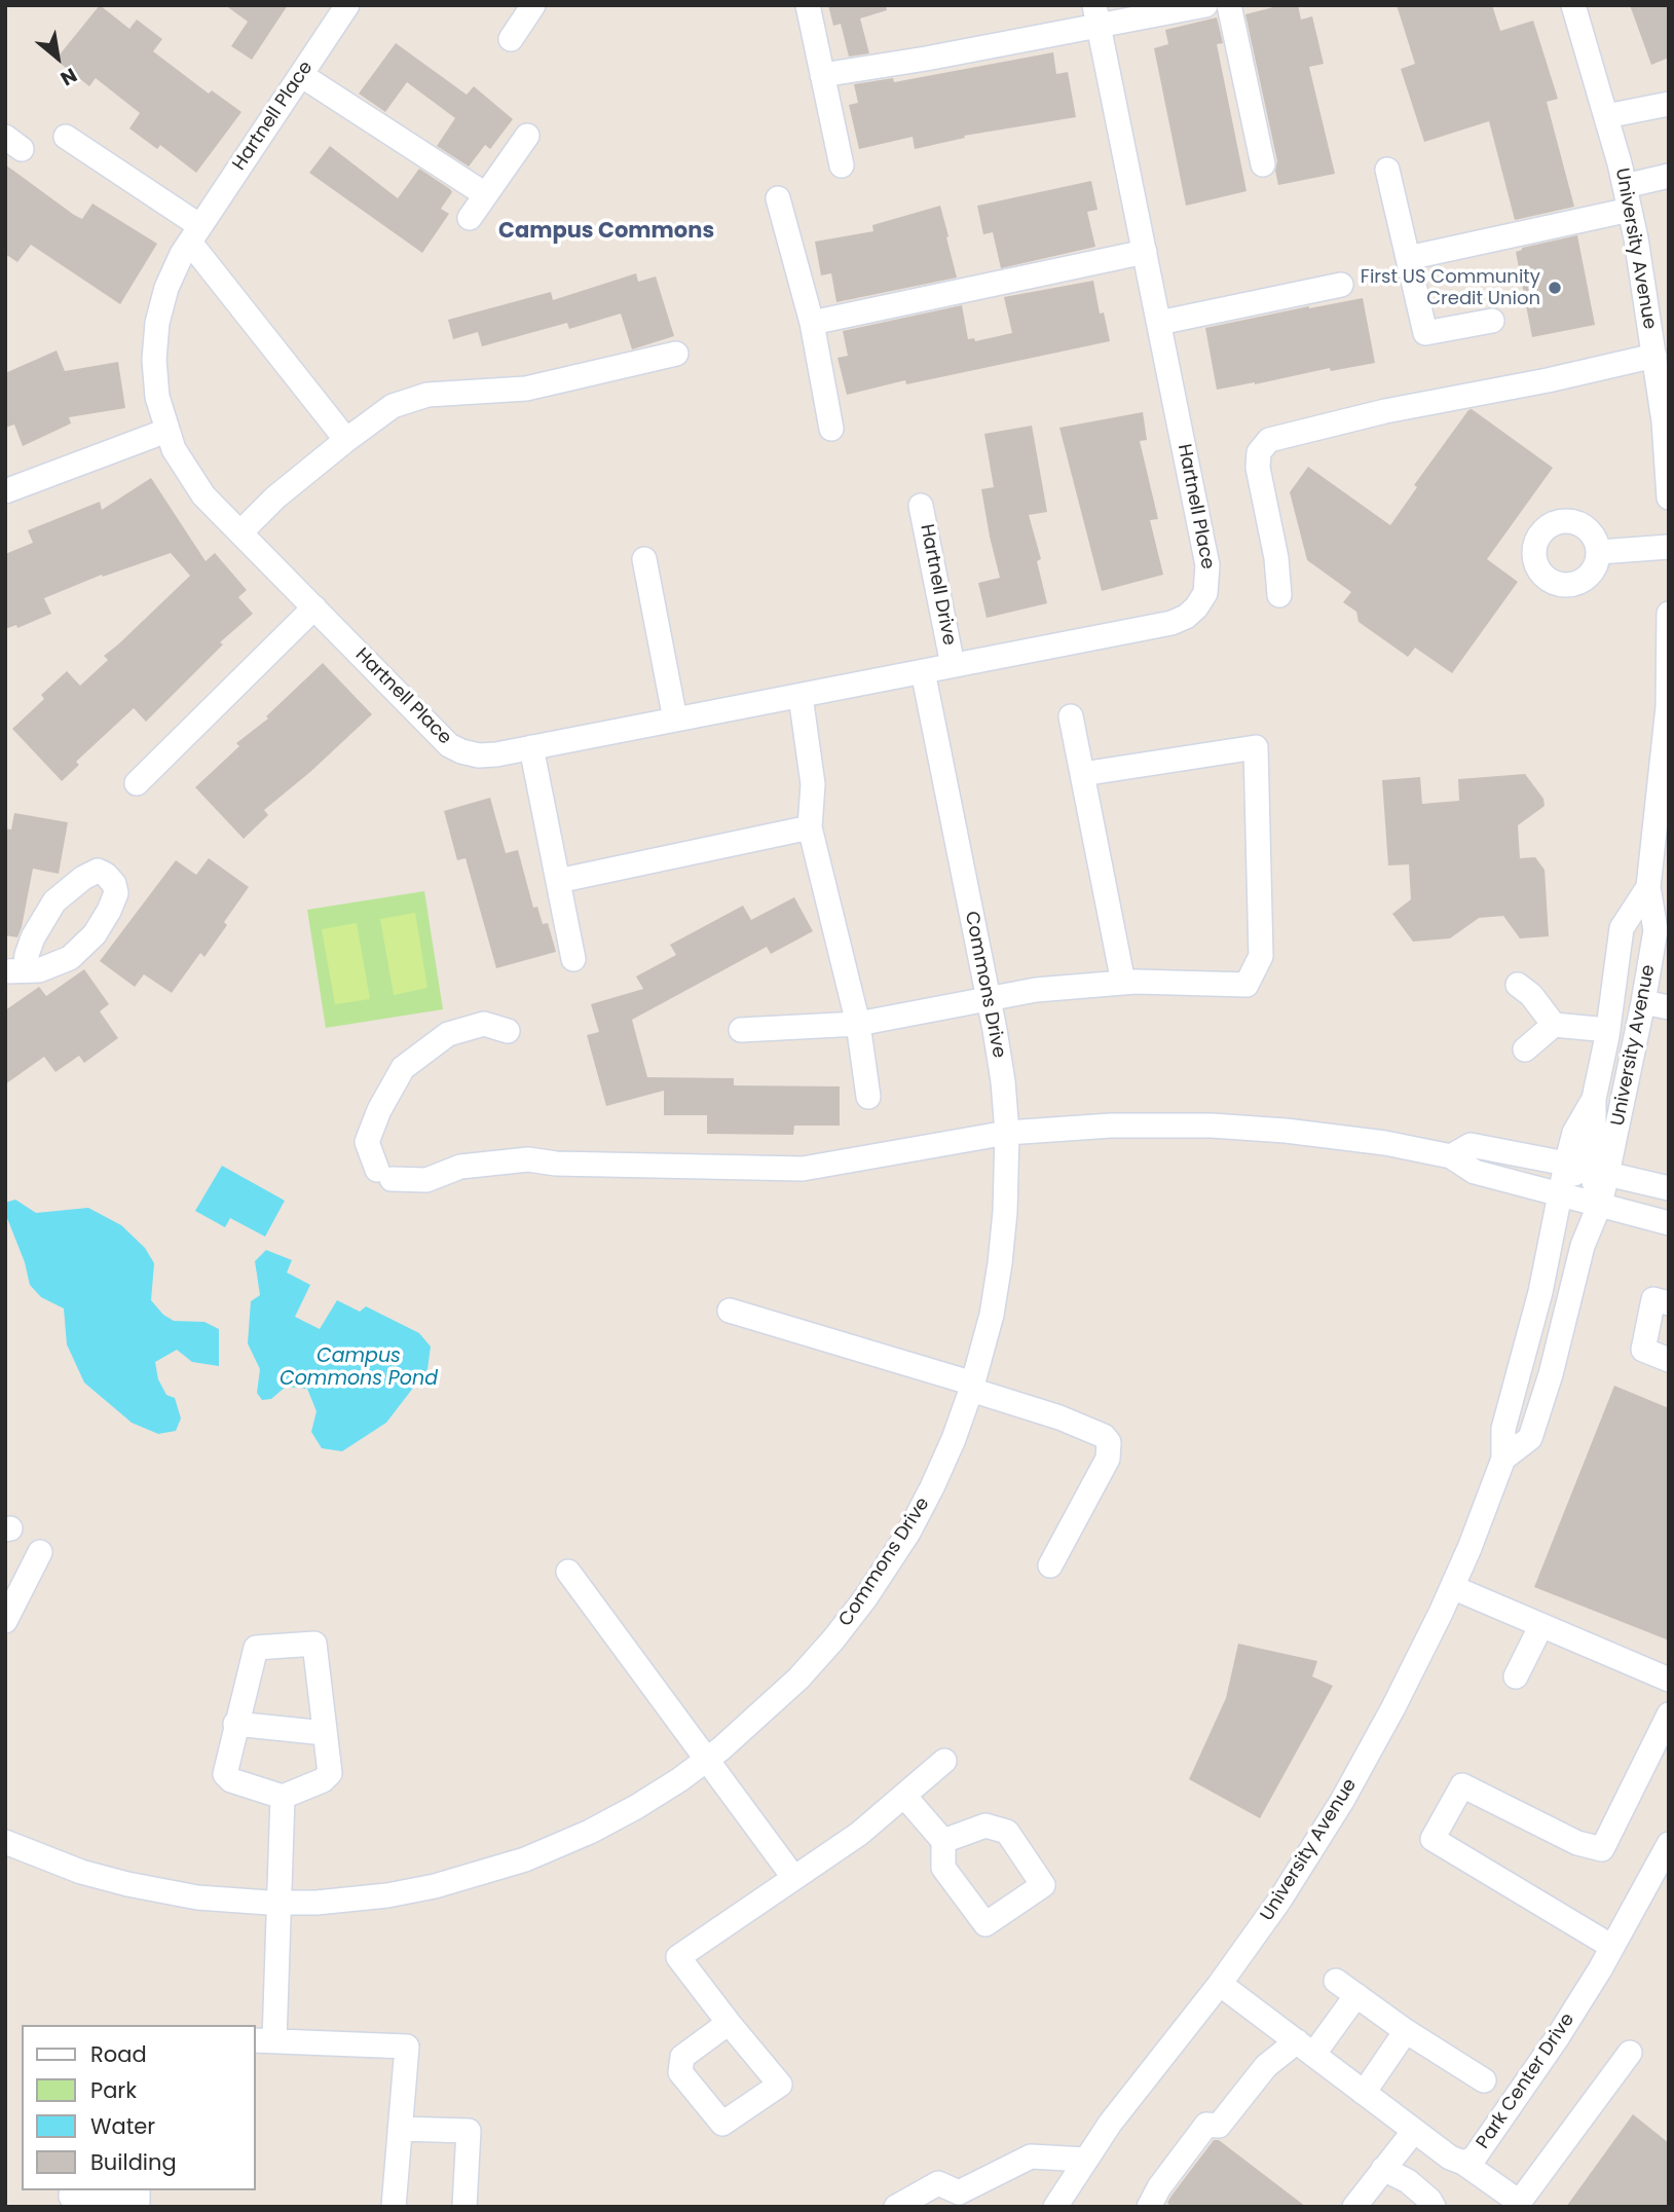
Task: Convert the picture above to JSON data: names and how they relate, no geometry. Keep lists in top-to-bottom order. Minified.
{"streets":{"street":["Hartnell Place","University Avenue","Hartnell Drive","Commons Drive","Park Center Drive"]},"crossings":[["Hartnell Place","Hartnell Drive"],["Hartnell Place","Commons Drive"],["University Avenue","Park Center Drive"]],"districts":["Campus Commons"],"water":["Campus Commons Pond"],"places":["First US Community Credit Union"],"legend":["Road","Park","Water","Building"],"north":"bottom right"}
